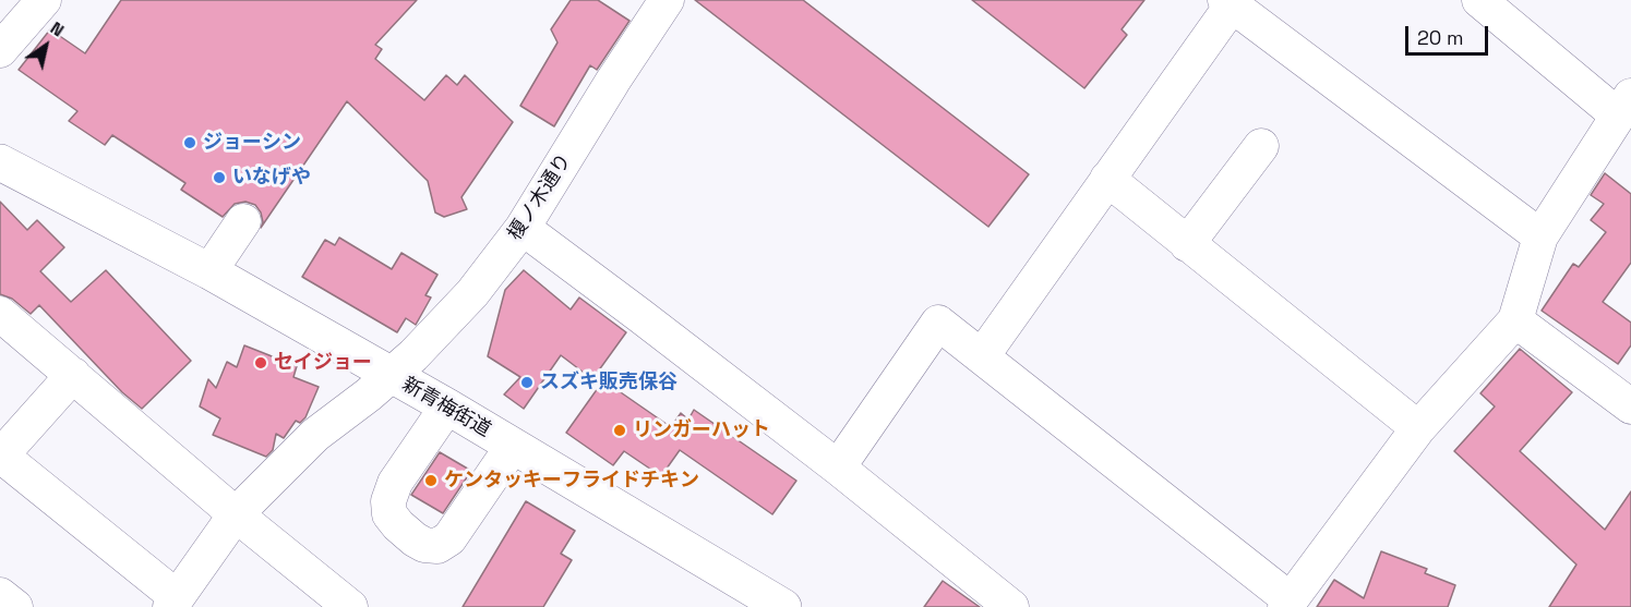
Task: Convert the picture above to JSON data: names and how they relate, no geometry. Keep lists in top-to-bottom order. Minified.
{"streets":{"main road":["新青梅街道"],"street":["榎ノ木通り"]},"crossings":[["榎ノ木通り","新青梅街道"]],"places":["ジョーシン","いなげや","セイジョー","スズキ販売保谷","リンガーハット","ケンタッキーフライドチキン"],"scale_bar":"20 m","north":"top right"}
